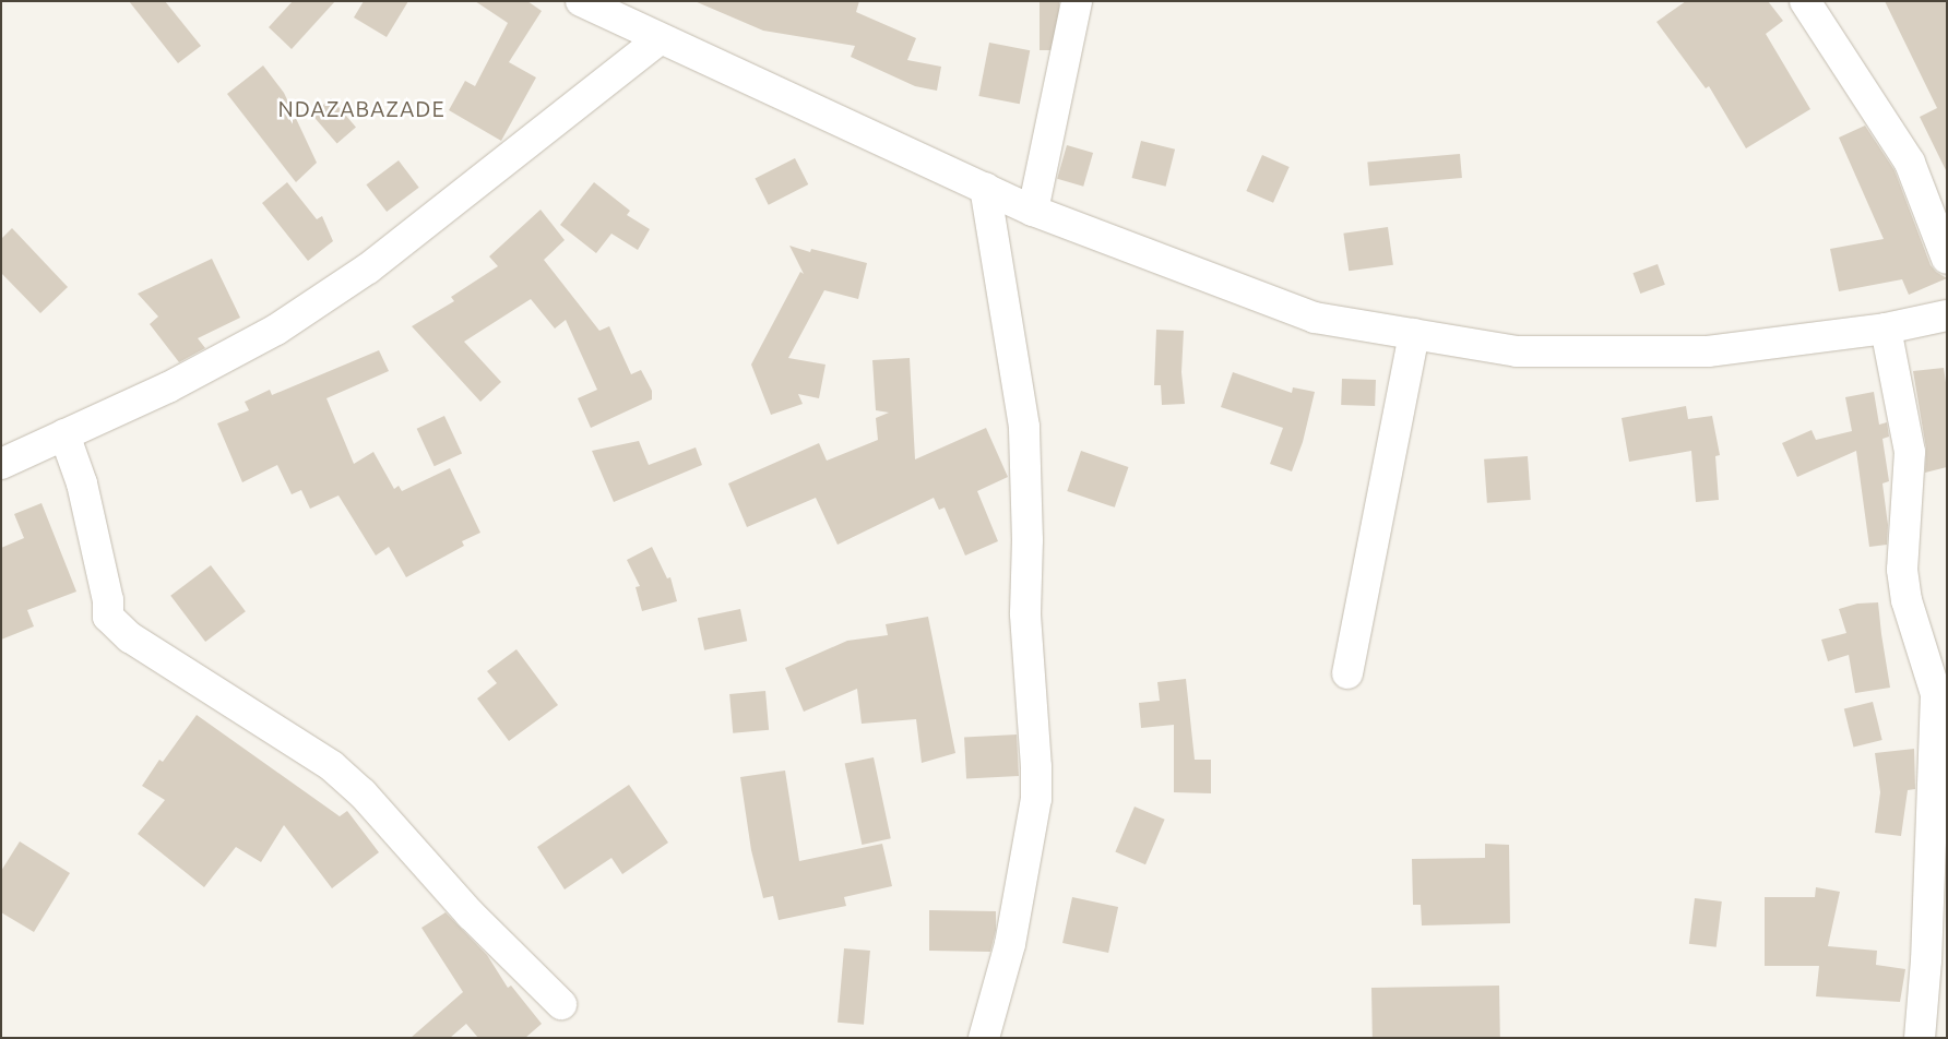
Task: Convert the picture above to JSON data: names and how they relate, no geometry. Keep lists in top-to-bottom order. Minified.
{"districts":["NDAZABAZADE"]}
